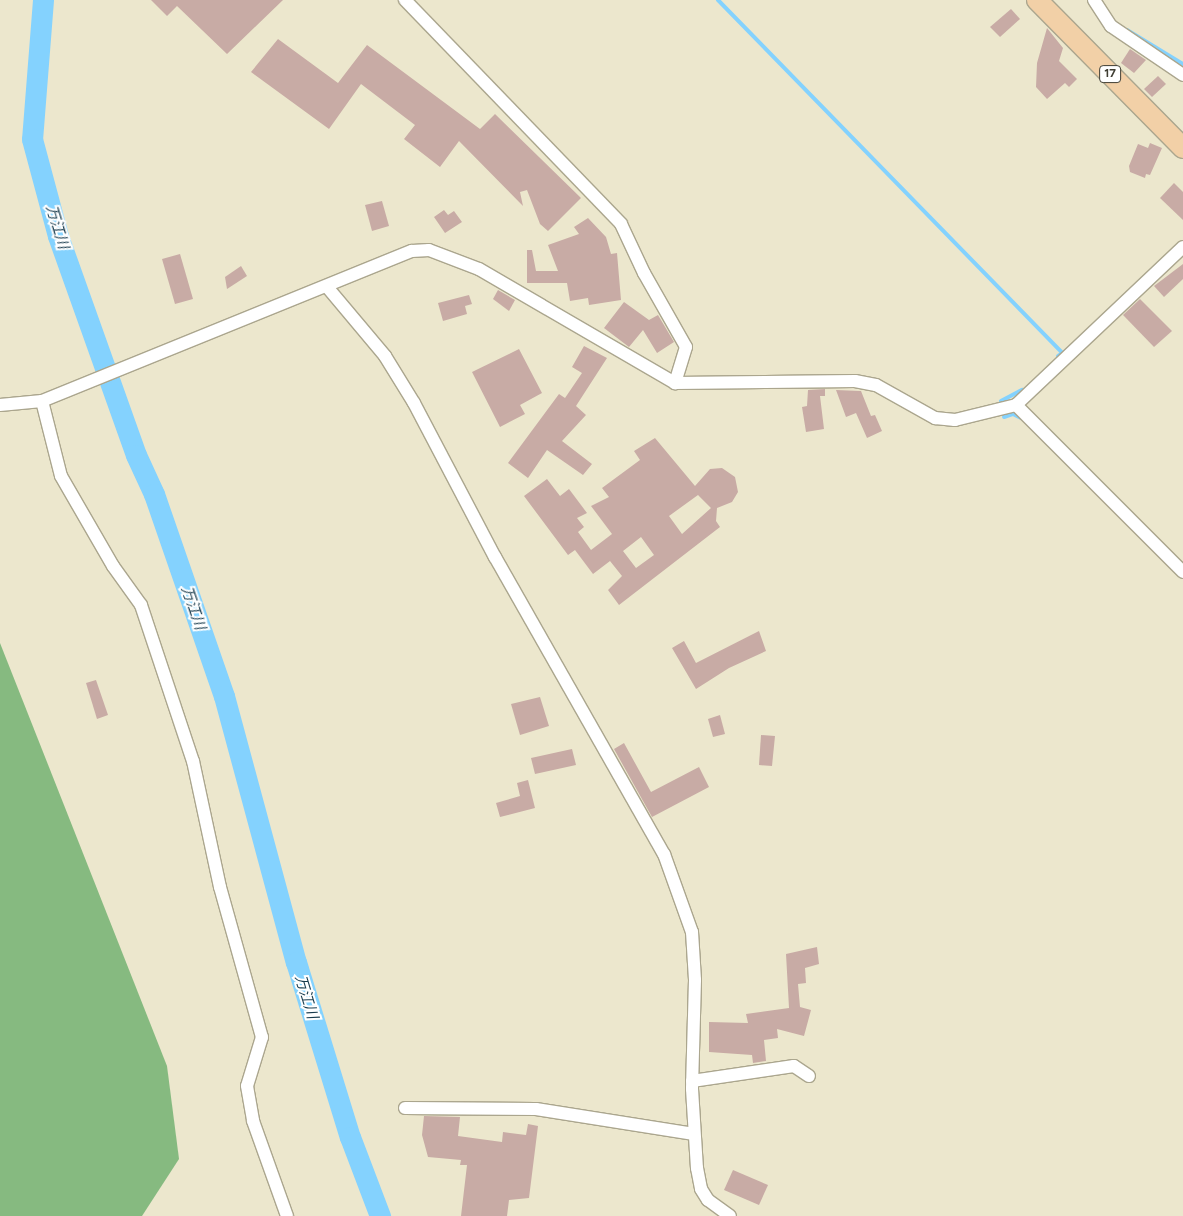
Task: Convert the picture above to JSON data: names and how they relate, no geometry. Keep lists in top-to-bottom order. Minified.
{"streets":{"main road":["17"]},"water":["万江川"]}
